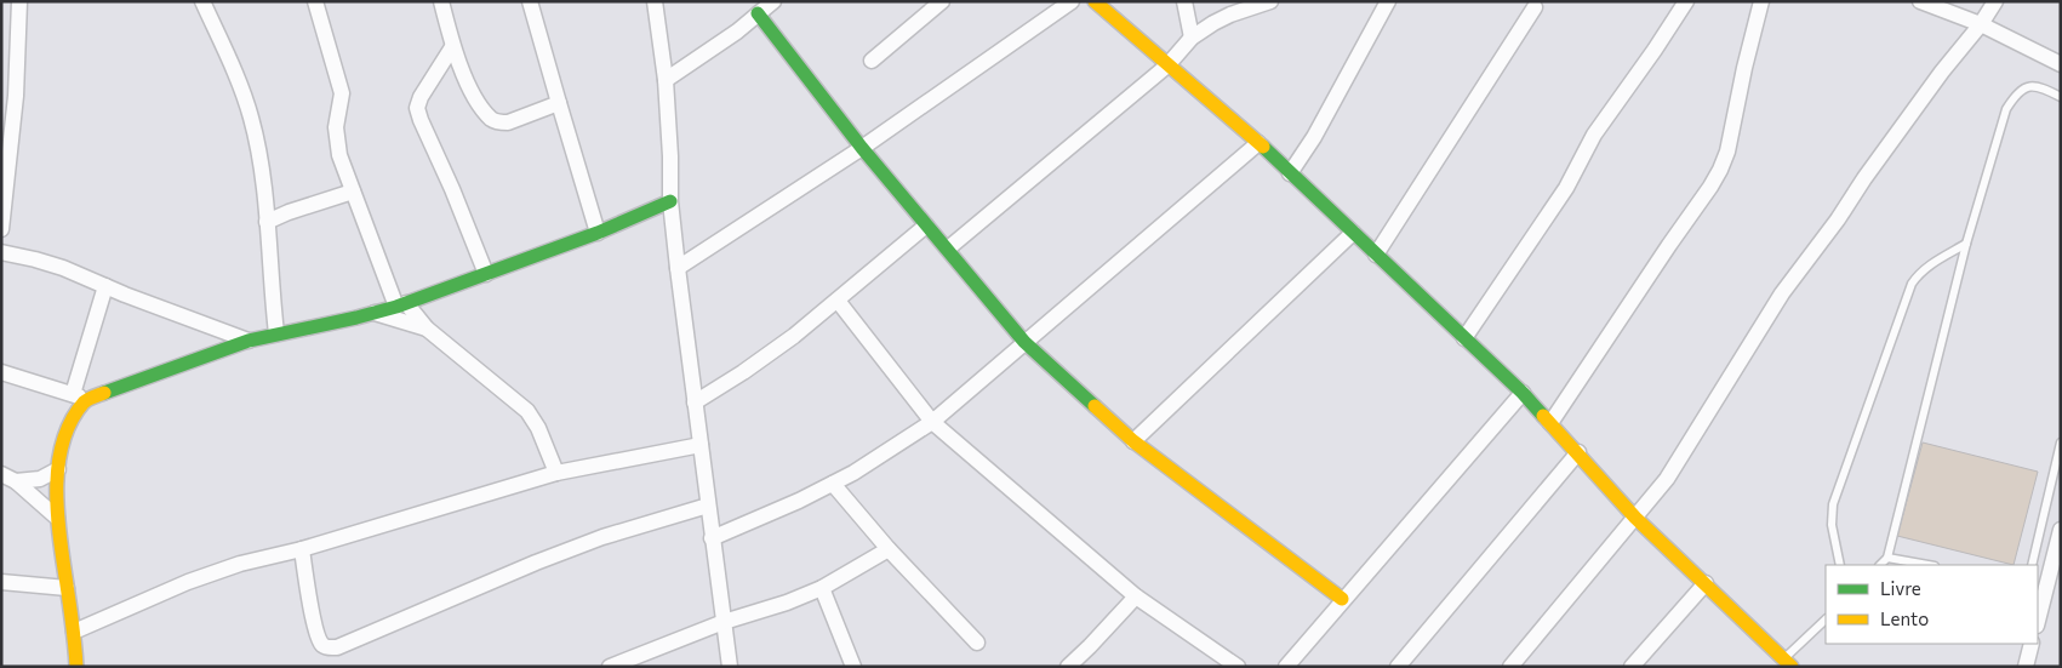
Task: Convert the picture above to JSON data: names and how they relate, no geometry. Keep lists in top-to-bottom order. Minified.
{"legend":["Livre","Lento"]}
